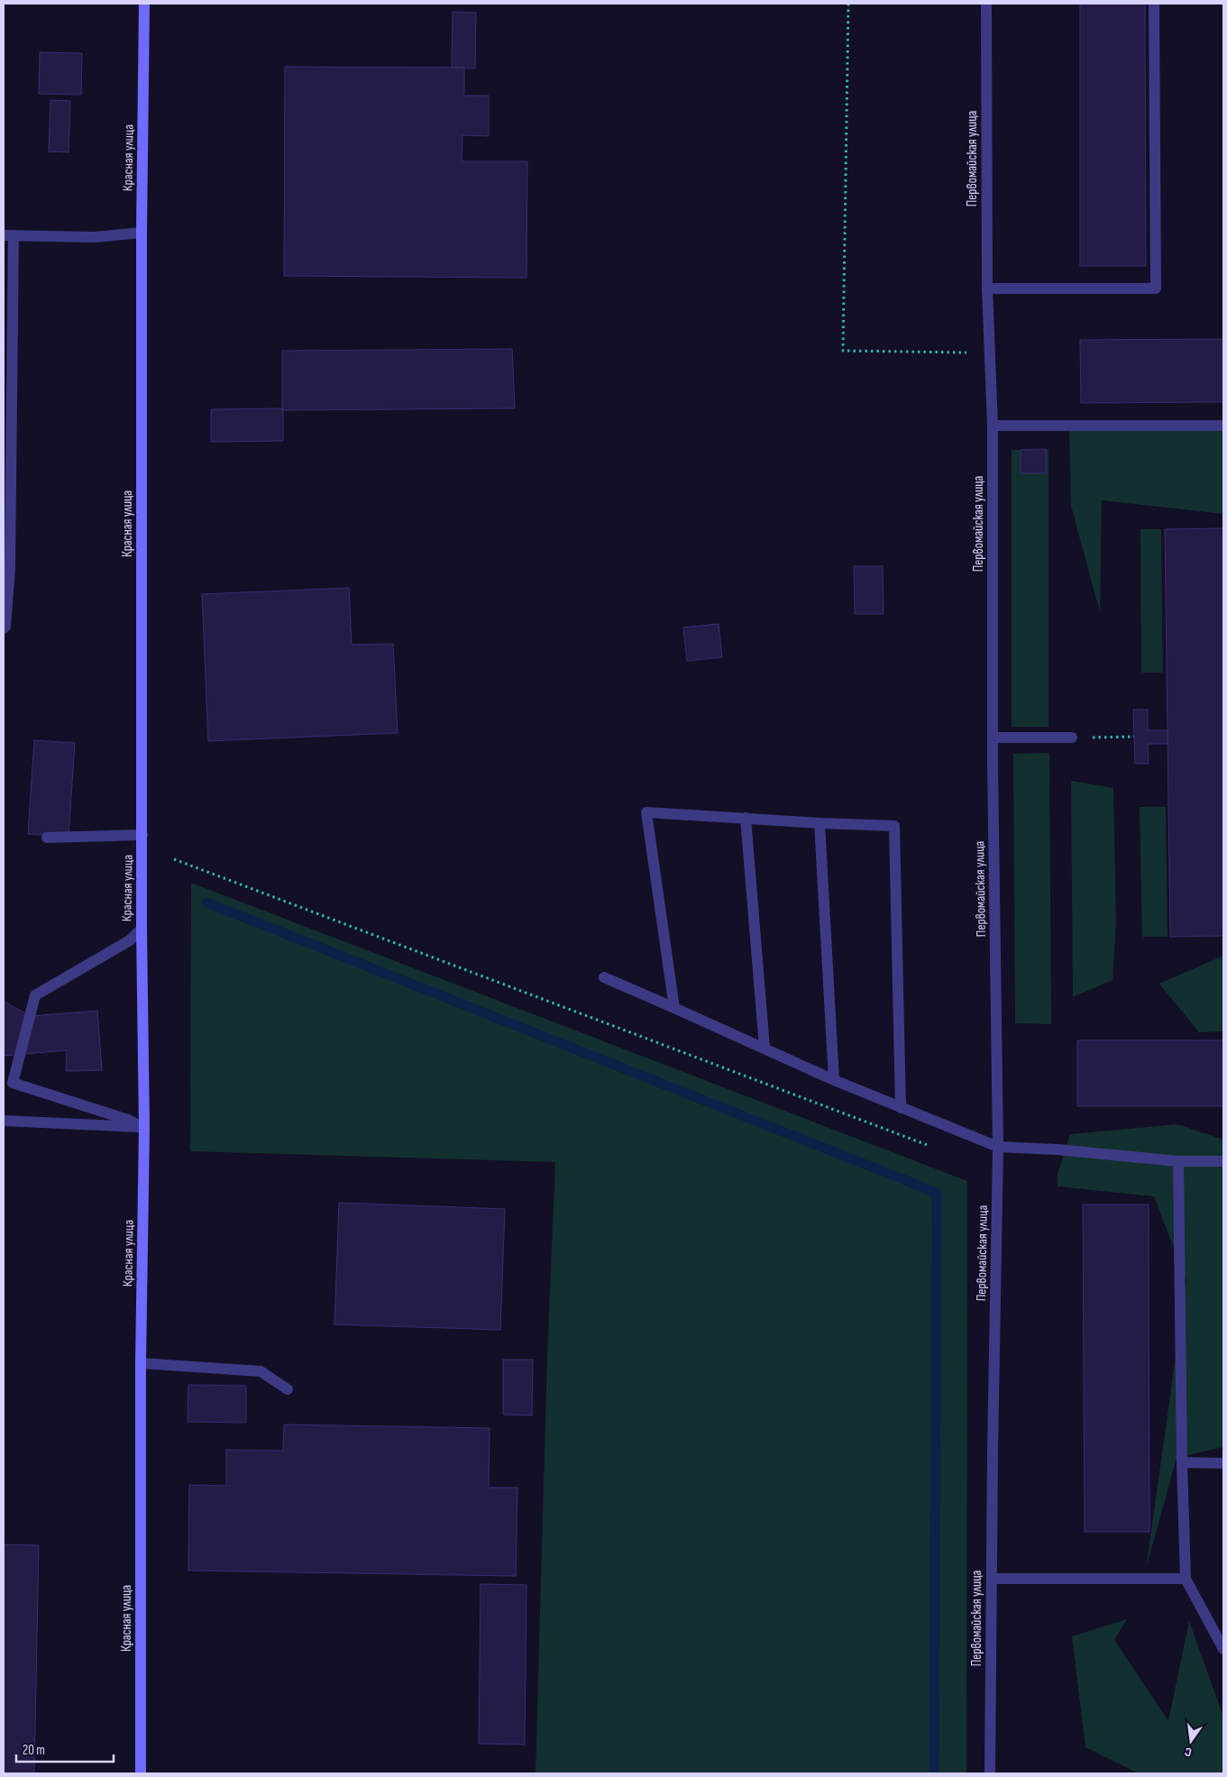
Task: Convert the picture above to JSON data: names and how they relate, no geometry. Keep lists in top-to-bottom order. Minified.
{"streets":{"main road":["Красная улица"],"street":["Первомайская улица"]},"scale_bar":"20 m","north":"bottom"}
